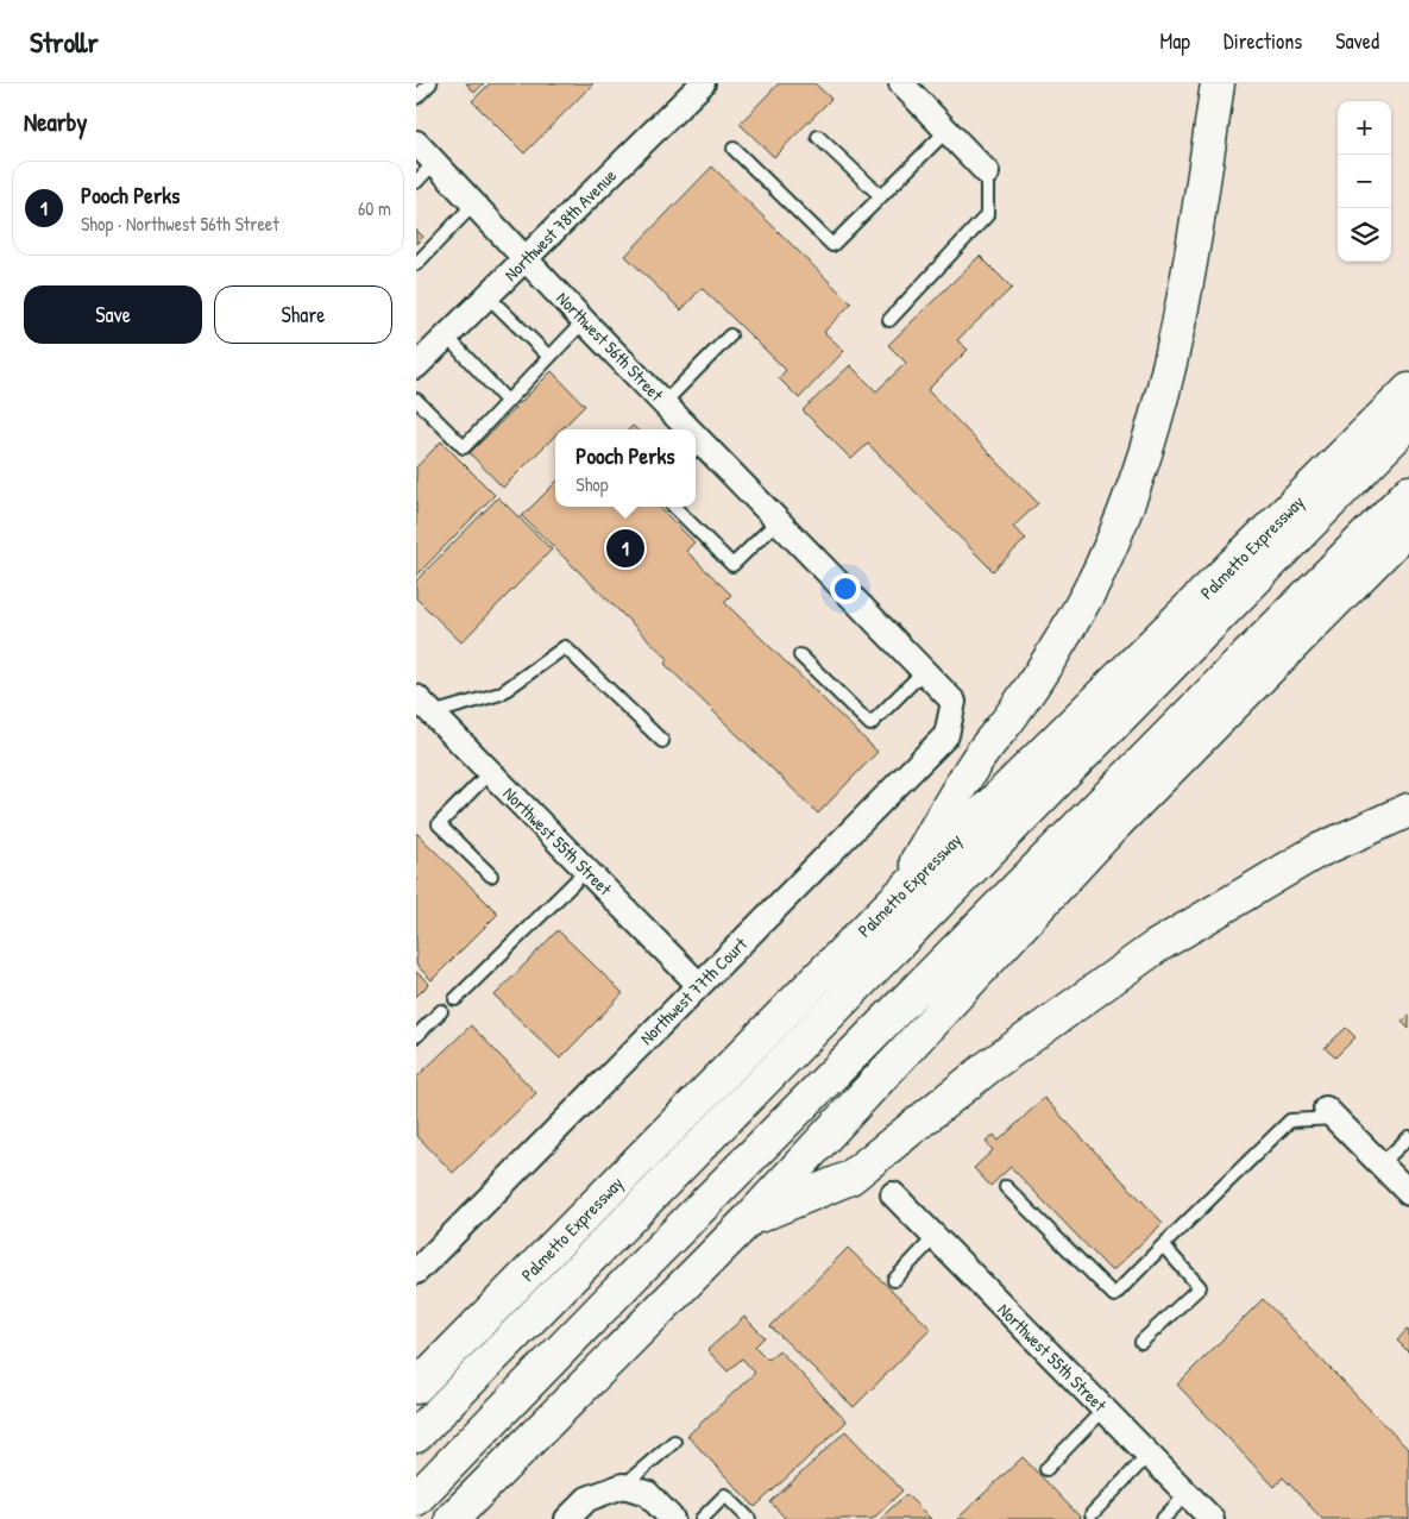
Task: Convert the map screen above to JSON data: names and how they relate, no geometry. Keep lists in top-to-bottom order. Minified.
{"streets":{"highway":["Palmetto Expressway"],"street":["Northwest 78th Avenue","Northwest 56th Street","Northwest 55th Street","Northwest 77th Court"]},"crossings":[["Northwest 78th Avenue","Northwest 56th Street"],["Northwest 56th Street","Northwest 77th Court"],["Northwest 55th Street","Northwest 77th Court"]],"page":{"header":"Strollr","nav":["Map","Directions","Saved"],"heading":"Nearby","map_buttons":["+","−"],"list":[{"mark":"1","name":"Pooch Perks","note":"Shop · Northwest 56th Street","value":"60 m"}],"buttons":["Save","Share"],"popup":["Pooch Perks","Shop"],"pins":"1"}}
